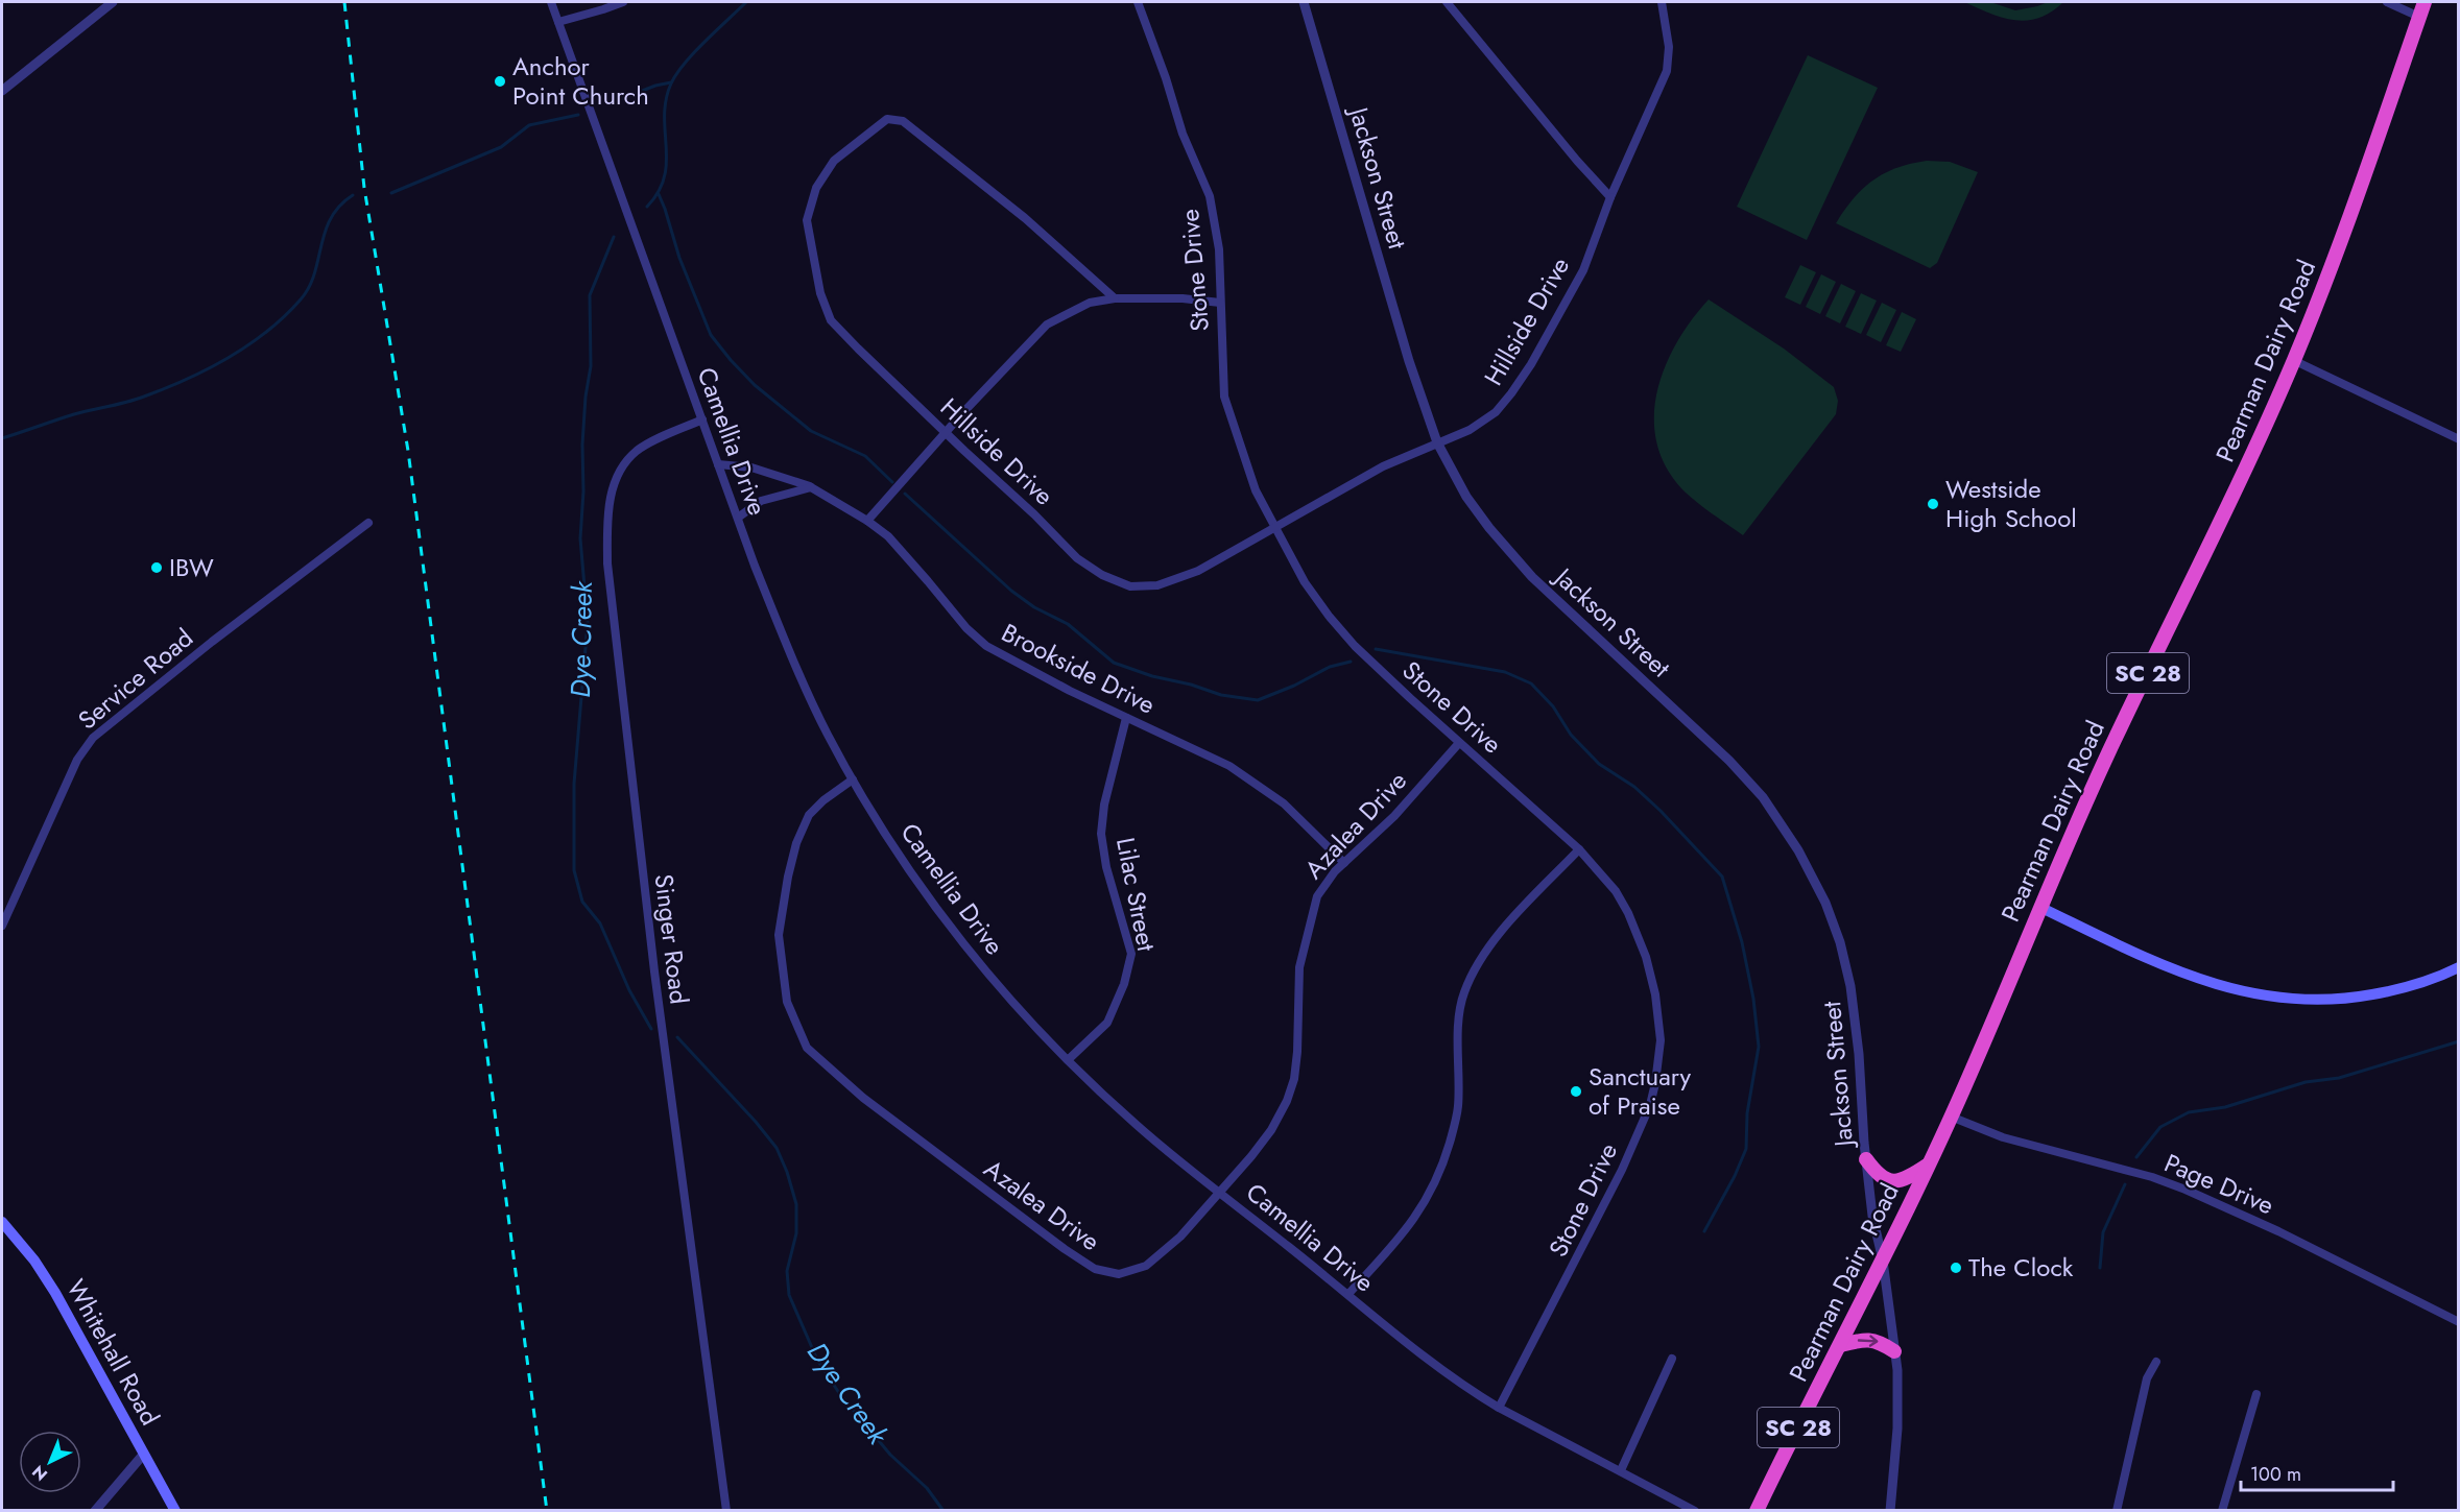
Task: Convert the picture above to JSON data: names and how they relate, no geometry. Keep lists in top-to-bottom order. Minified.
{"streets":{"highway":["Pearman Dairy Road","SC 28"],"main road":["Whitehall Road"],"street":["Jackson Street","Stone Drive","Hillside Drive","Camellia Drive","Brookside Drive","Service Road","Azalea Drive","Lilac Street","Singer Road","Page Drive"]},"crossings":[["Jackson Street","Hillside Drive"],["Jackson Street","Pearman Dairy Road"],["Stone Drive","Hillside Drive"],["Stone Drive","Camellia Drive"],["Stone Drive","Azalea Drive"],["Pearman Dairy Road","Page Drive"],["Camellia Drive","Brookside Drive"],["Camellia Drive","Azalea Drive"],["Camellia Drive","Lilac Street"],["Camellia Drive","Singer Road"],["Brookside Drive","Azalea Drive"],["Brookside Drive","Lilac Street"]],"water":["Dye Creek"],"places":["Anchor Point Church","Westside High School","IBW","Sanctuary of Praise","The Clock"],"scale_bar":"100 m","north":"bottom left"}
